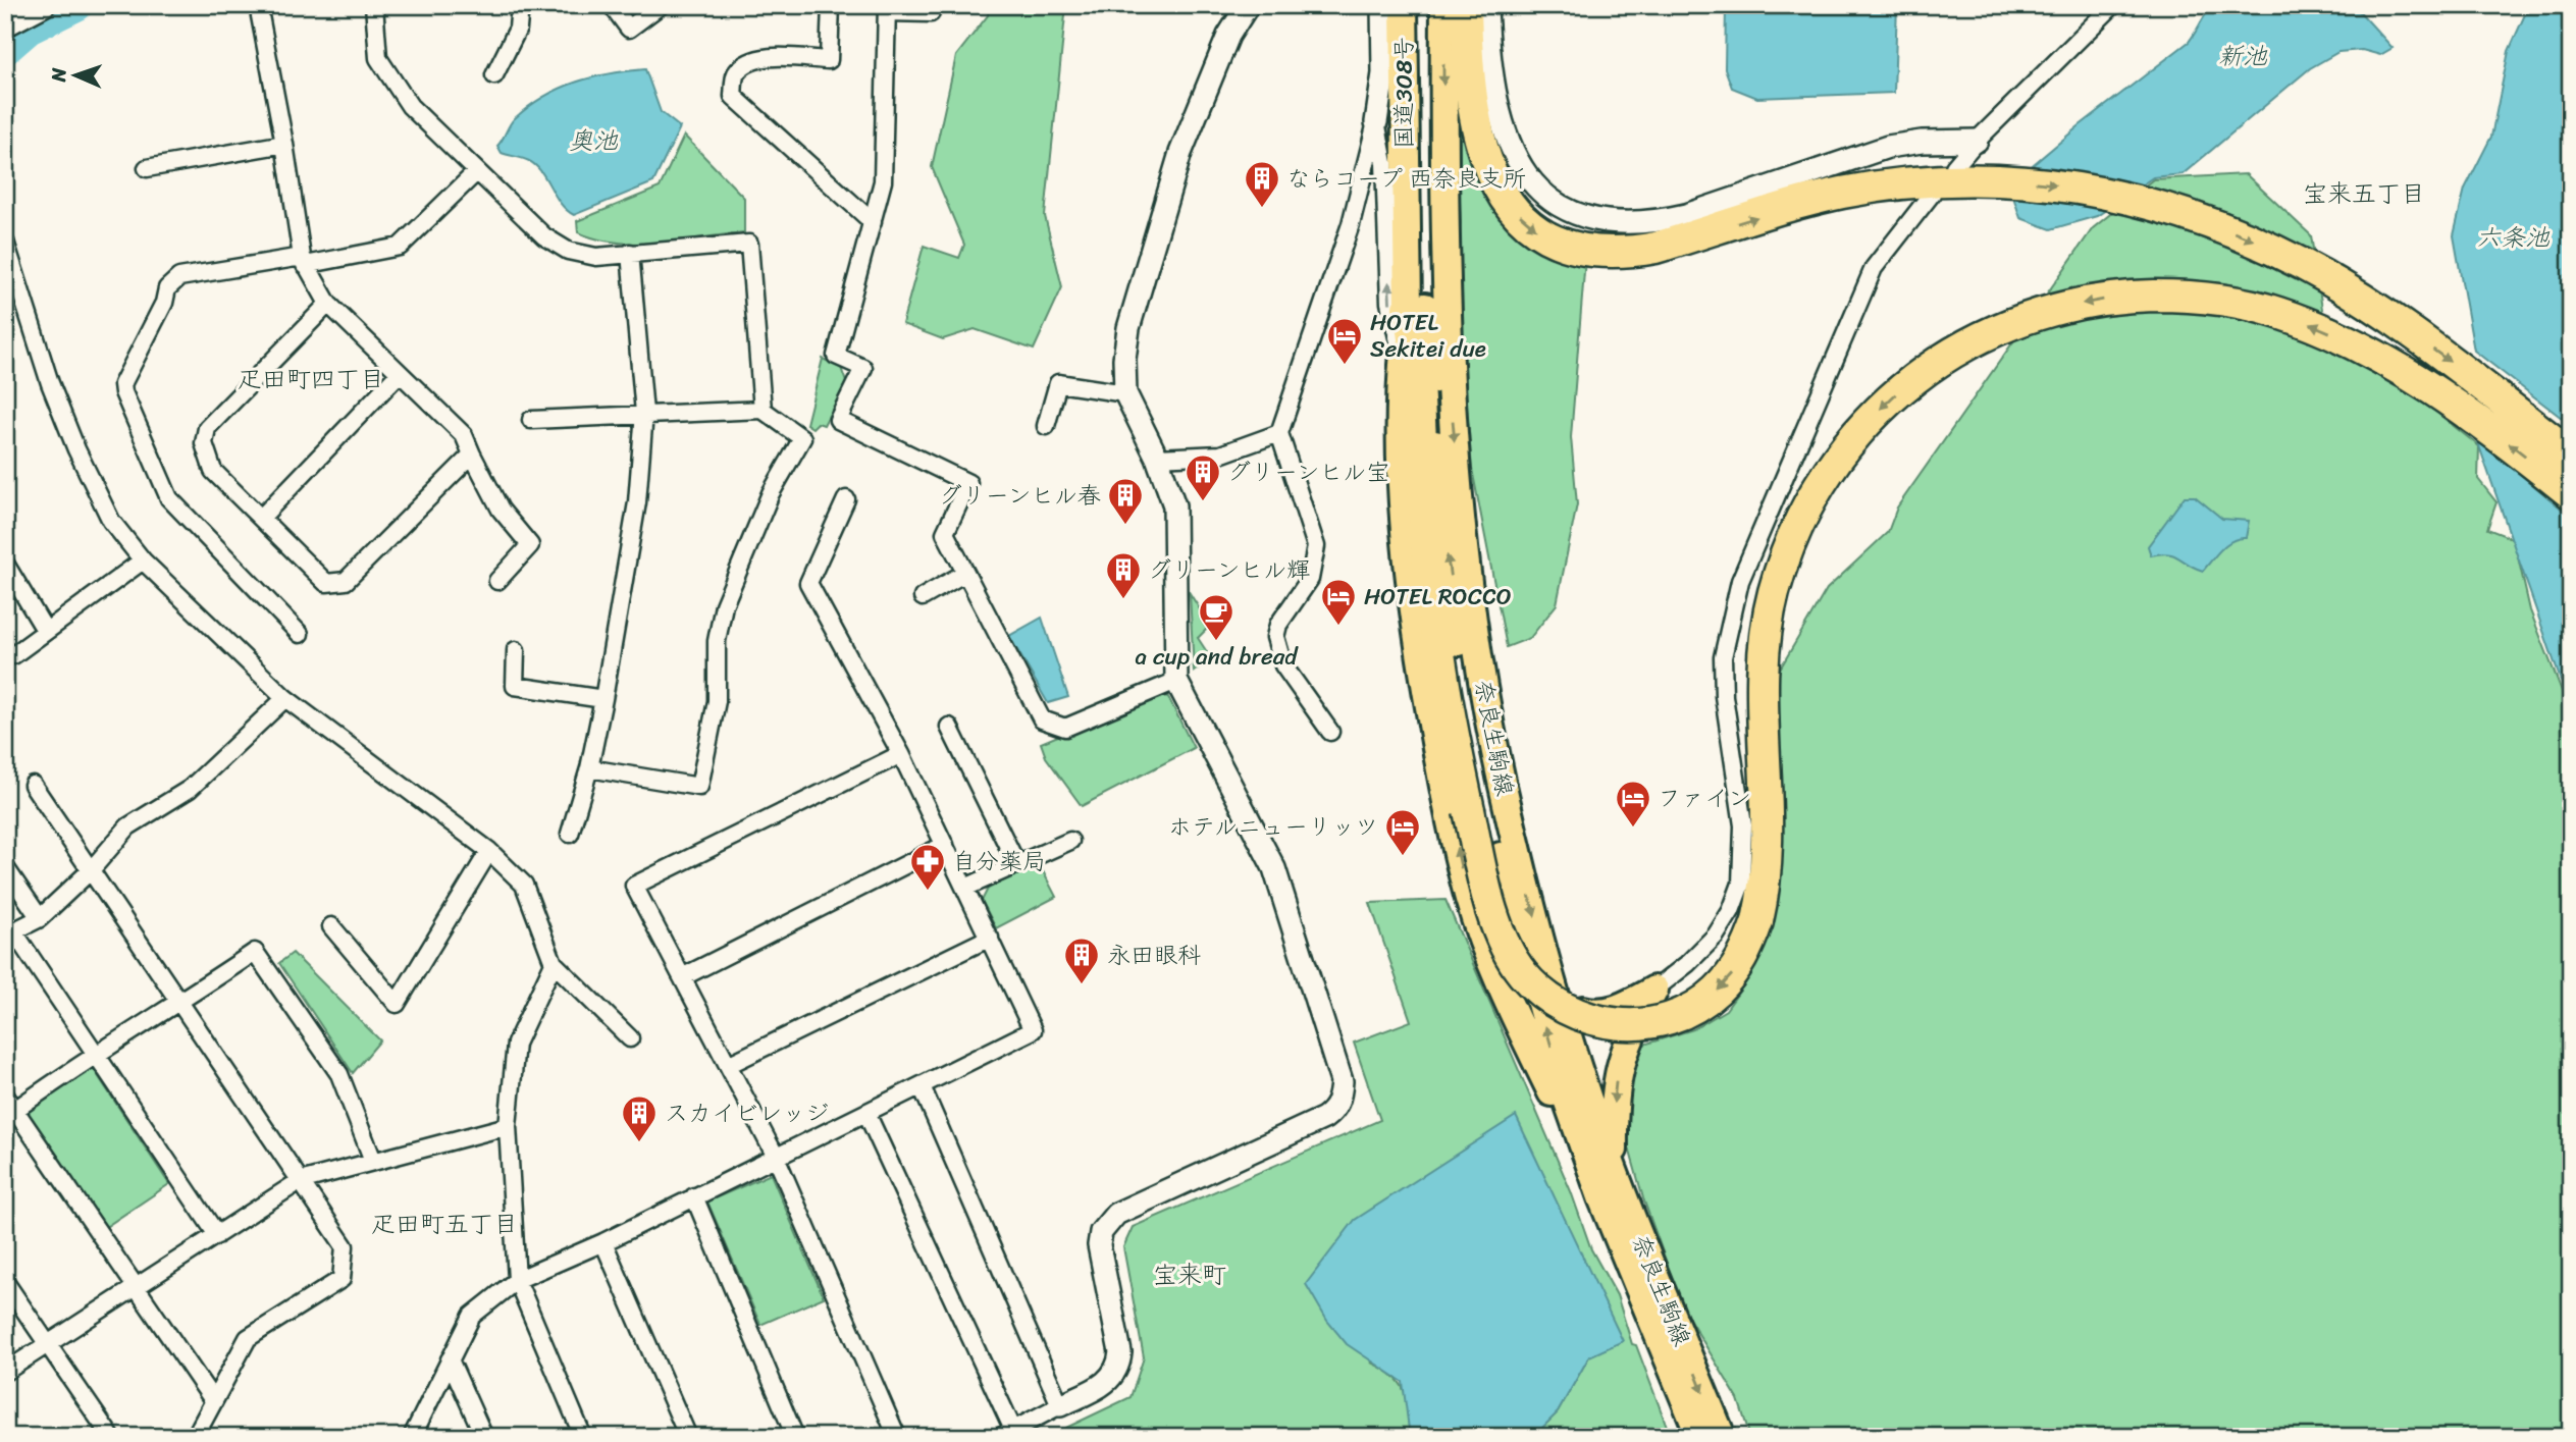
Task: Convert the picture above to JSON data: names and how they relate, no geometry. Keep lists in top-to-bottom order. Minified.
{"streets":{"main road":["国道308号","奈良生駒線"]},"crossings":[["国道308号","奈良生駒線"]],"districts":["宝来五丁目","疋田町四丁目","疋田町五丁目","宝来町"],"water":["新池","奥池","六条池"],"places":{"building":["ならコープ 西奈良支所","グリーンヒル宝","グリーンヒル春","グリーンヒル輝","永田眼科","スカイビレッジ"],"hotel":["HOTEL Sekitei due","HOTEL ROCCO","ファイン","ホテルニューリッツ"],"cafe":["a cup and bread"],"pharmacy":["自分薬局"]},"north":"left"}
